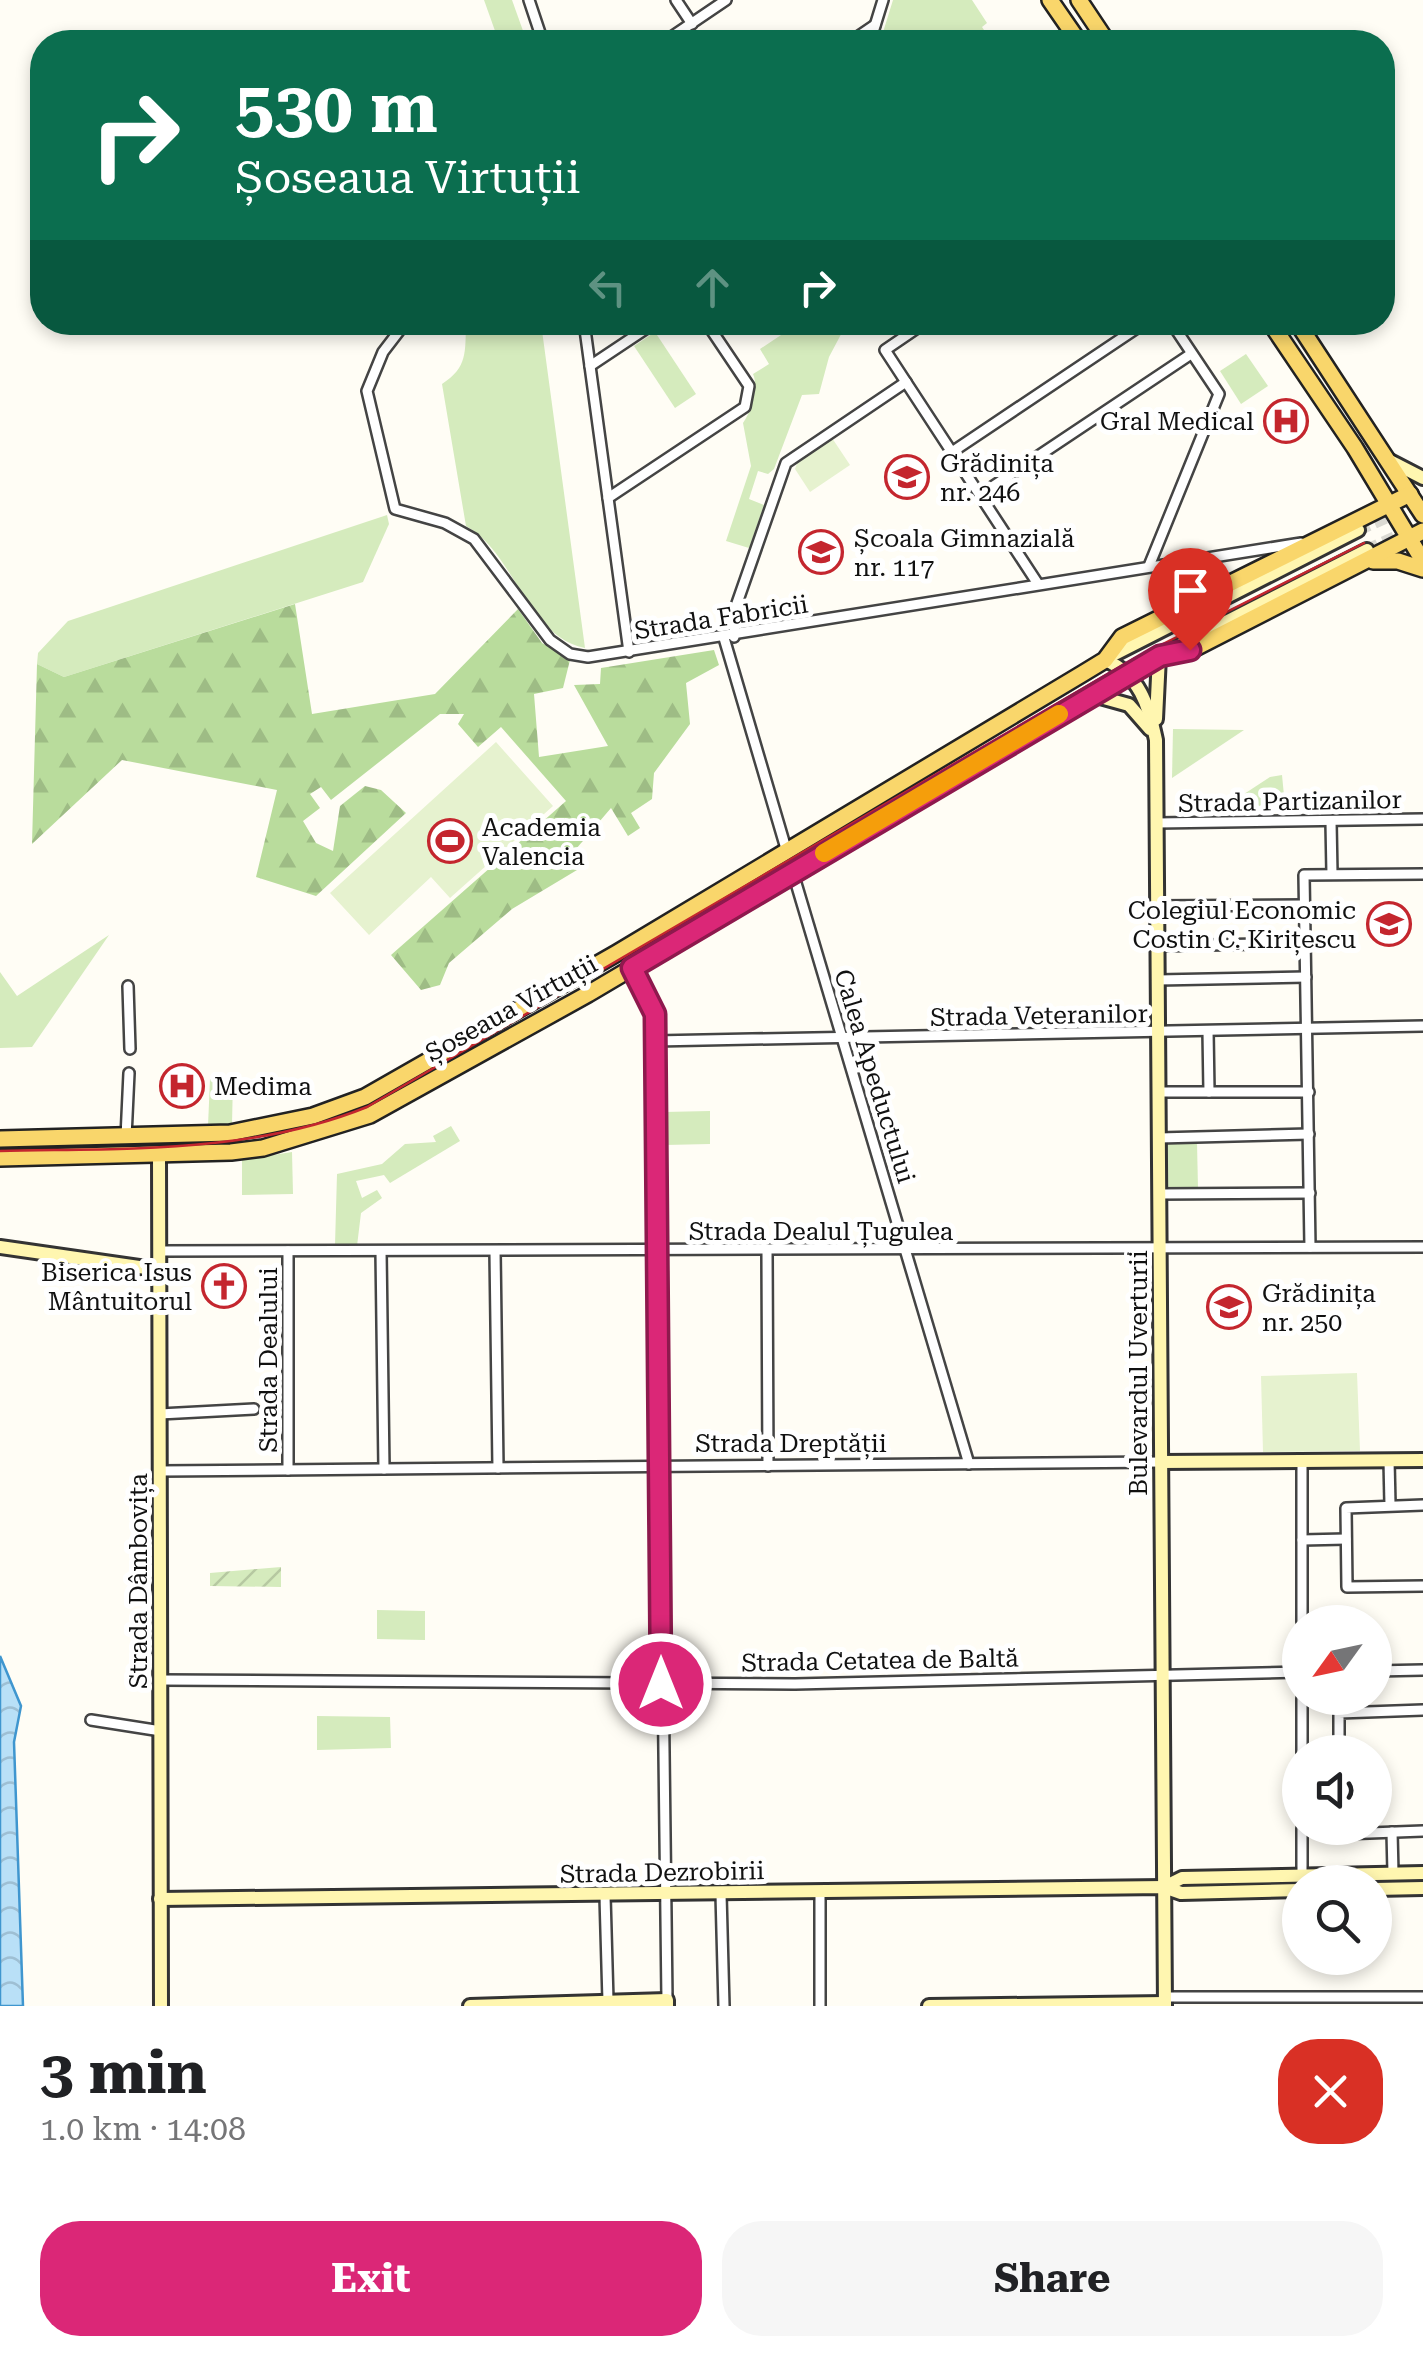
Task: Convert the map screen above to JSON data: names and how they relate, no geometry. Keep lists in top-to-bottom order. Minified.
{"streets":{"main road":["Șoseaua Virtuții"],"street":["Strada Fabricii","Strada Partizanilor","Strada Veteranilor","Calea Apeductului","Strada Dealul Țugulea","Strada Dealului","Bulevardul Uverturii","Strada Dreptății","Strada Dâmbovița","Strada Cetatea de Baltă","Strada Dezrobirii"]},"crossings":[["Strada Fabricii","Șoseaua Virtuții"],["Strada Partizanilor","Bulevardul Uverturii"],["Șoseaua Virtuții","Calea Apeductului"],["Șoseaua Virtuții","Bulevardul Uverturii"],["Șoseaua Virtuții","Strada Dâmbovița"],["Strada Veteranilor","Calea Apeductului"],["Strada Veteranilor","Bulevardul Uverturii"],["Calea Apeductului","Strada Dealul Țugulea"],["Calea Apeductului","Strada Dreptății"],["Strada Dealul Țugulea","Strada Dealului"],["Strada Dealul Țugulea","Bulevardul Uverturii"],["Strada Dealul Țugulea","Strada Dâmbovița"],["Strada Dealului","Strada Dreptății"],["Bulevardul Uverturii","Strada Dreptății"],["Bulevardul Uverturii","Strada Cetatea de Baltă"],["Bulevardul Uverturii","Strada Dezrobirii"],["Strada Dreptății","Strada Dâmbovița"],["Strada Dâmbovița","Strada Cetatea de Baltă"],["Strada Dâmbovița","Strada Dezrobirii"]],"places":{"hospital":["Gral Medical","Medima"],"school or university":["Grădinița nr. 246","Școala Gimnazială nr. 117","Colegiul Economic Costin C. Kirițescu","Grădinița nr. 250"],"sports":["Academia Valencia"],"church":["Biserica Isus Mântuitorul"]},"north":"bottom left","page":{"turn":["530 m","Șoseaua Virtuții"],"heading":["3 min","1.0 km · 14:08"],"buttons":["Exit","Share"]}}
